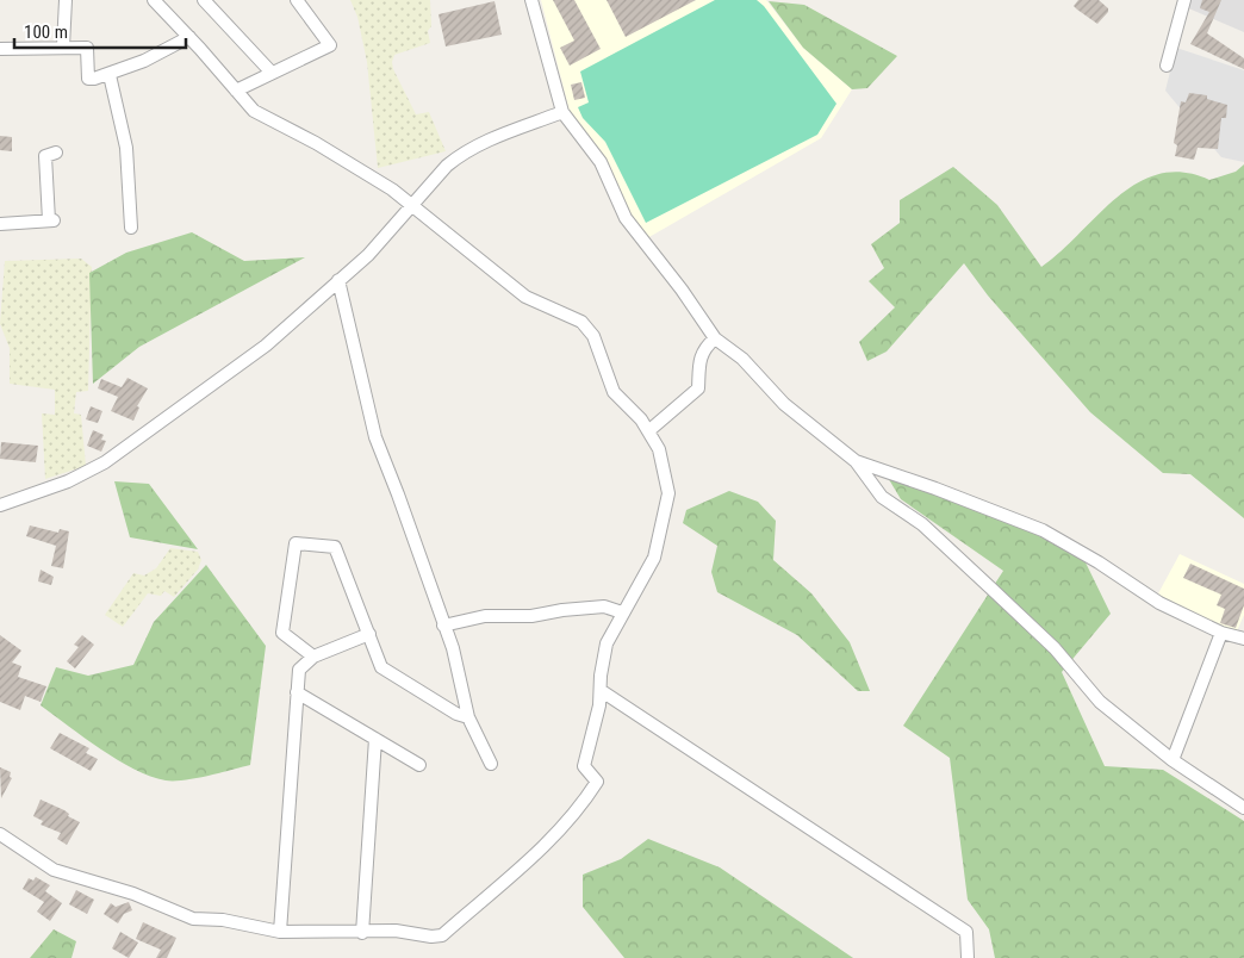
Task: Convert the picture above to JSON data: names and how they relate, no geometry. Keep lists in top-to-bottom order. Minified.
{"scale_bar":"100 m"}
